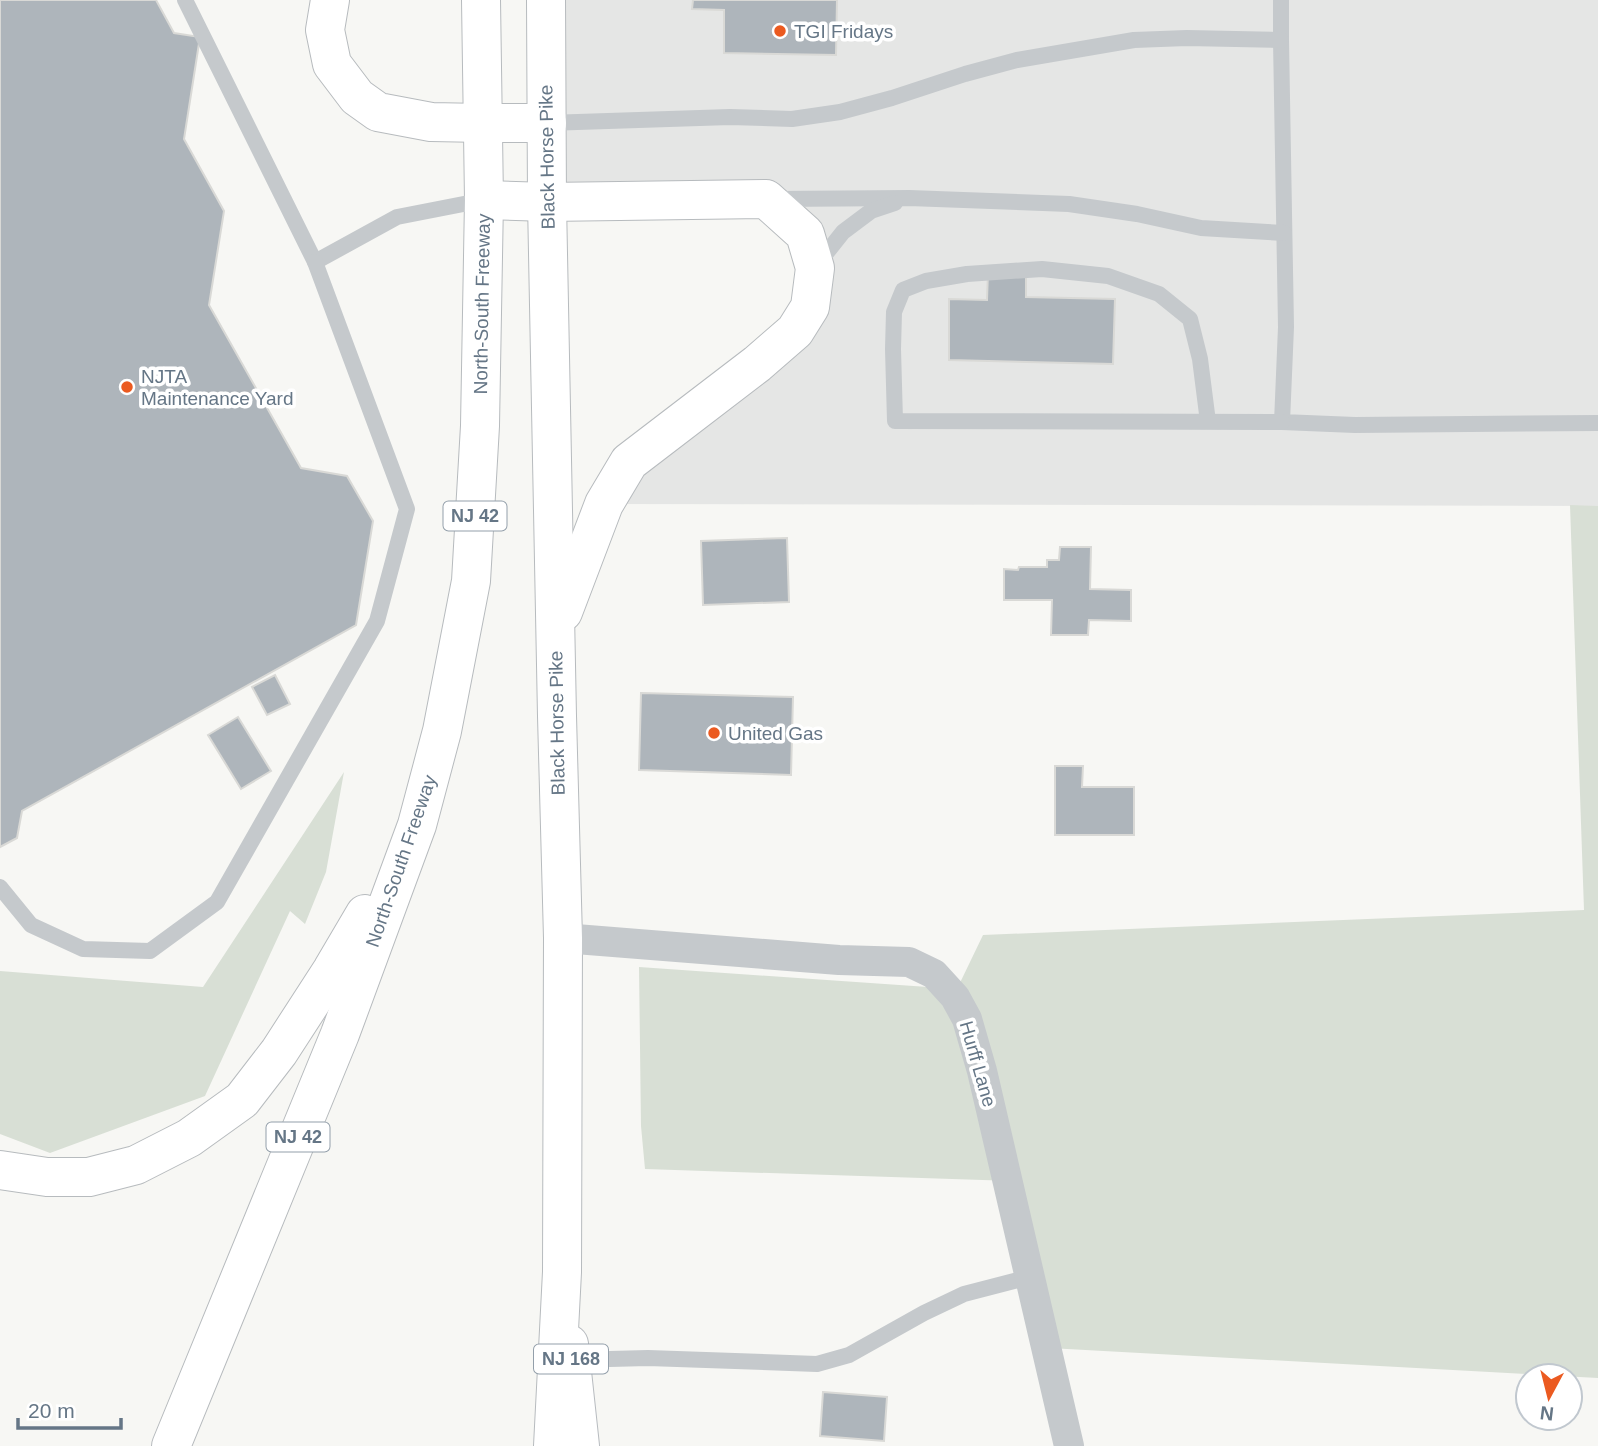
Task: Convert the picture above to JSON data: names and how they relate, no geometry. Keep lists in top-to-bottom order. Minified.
{"streets":{"main road":["Black Horse Pike","North-South Freeway","NJ 42","NJ 168"],"street":["Hurff Lane"]},"crossings":[["Black Horse Pike","Hurff Lane"],["North-South Freeway","NJ 42"]],"places":["TGI Fridays","NJTA Maintenance Yard","United Gas"],"scale_bar":"20 m","north":"bottom"}
